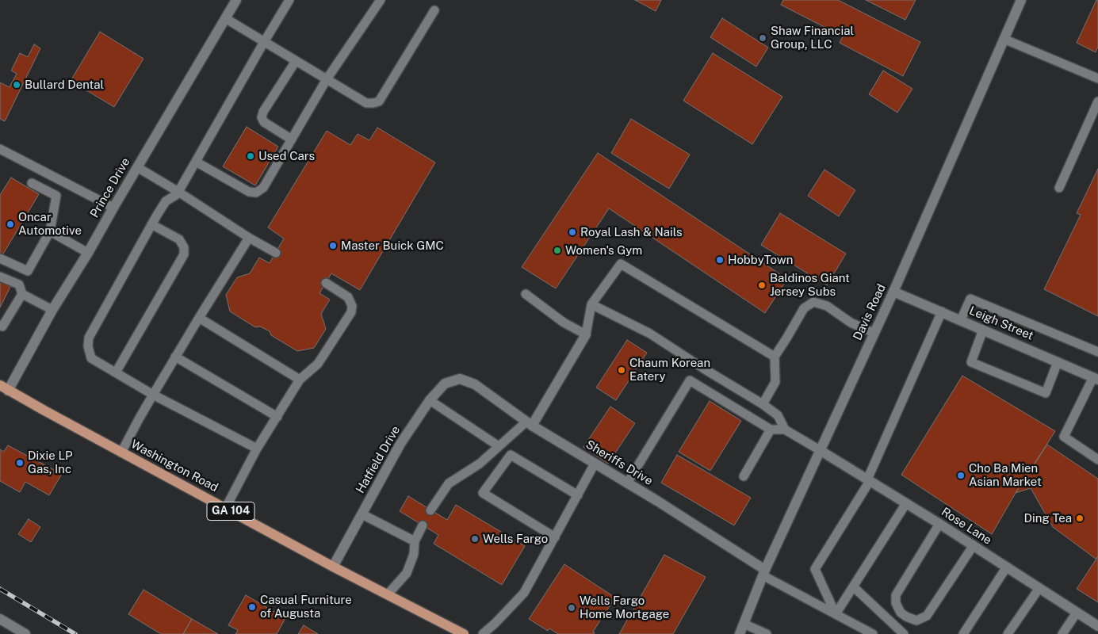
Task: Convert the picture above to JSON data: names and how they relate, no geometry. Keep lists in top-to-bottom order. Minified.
{"streets":{"main road":["Washington Road","GA 104"],"street":["Prince Drive","Davis Road","Leigh Street","Hatfield Drive","Sheriffs Drive","Rose Lane"]},"crossings":[["Prince Drive","Washington Road"],["Davis Road","Leigh Street"],["Davis Road","Sheriffs Drive"],["Davis Road","Rose Lane"],["Hatfield Drive","Sheriffs Drive"],["Hatfield Drive","Washington Road"]],"places":["Shaw Financial Group, LLC","Bullard Dental","Used Cars","Oncar Automotive","Royal Lash & Nails","Master Buick GMC","Women's Gym","HobbyTown","Baldinos Giant Jersey Subs","Chaum Korean Eatery","Dixie LP Gas, Inc","Cho Ba Mien Asian Market","Ding Tea","Wells Fargo","Casual Furniture of Augusta","Wells Fargo Home Mortgage"]}
